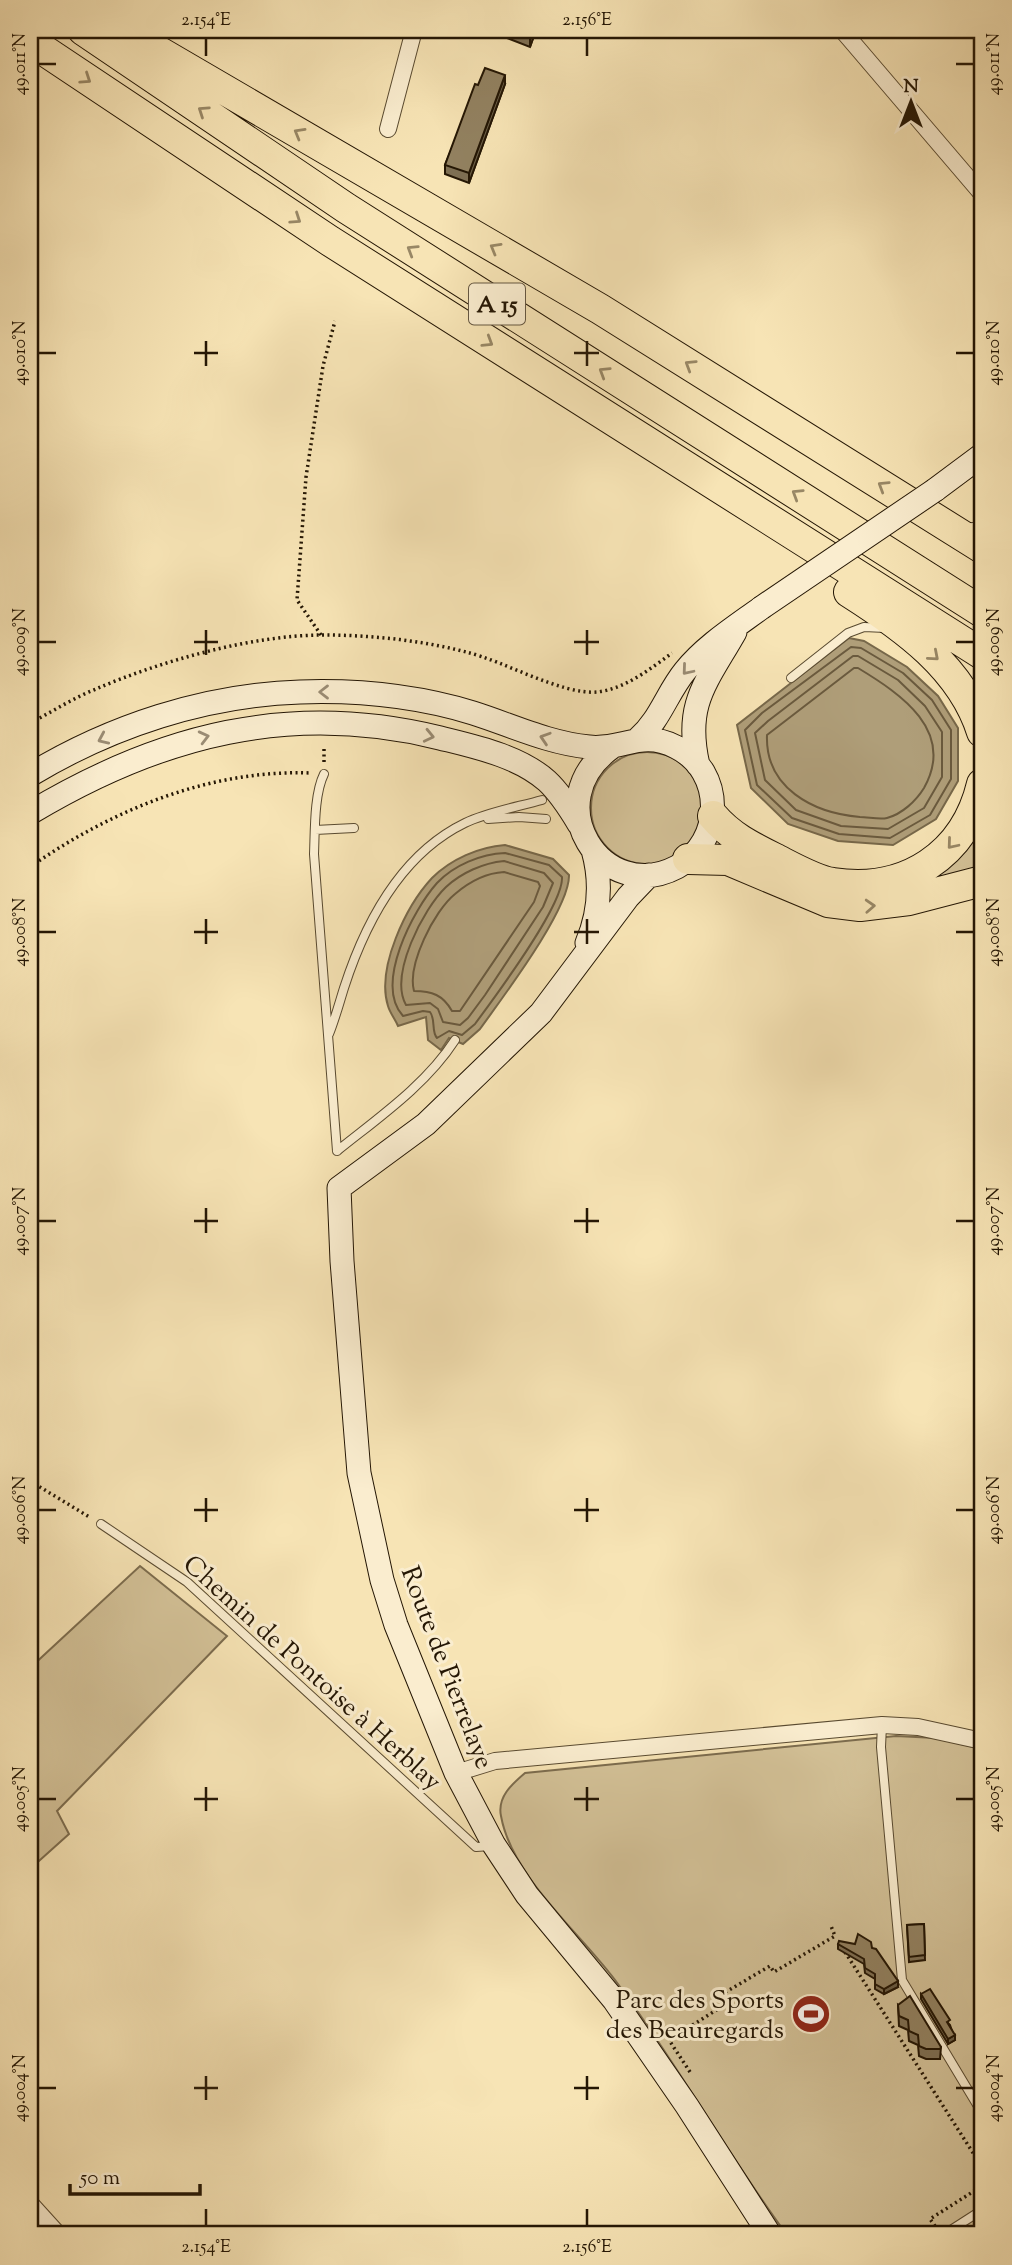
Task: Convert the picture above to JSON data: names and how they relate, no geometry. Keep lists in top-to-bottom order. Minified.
{"streets":{"highway":["A 15"],"main road":["Route de Pierrelaye"],"lane":["Chemin de Pontoise à Herblay"]},"crossings":[["Route de Pierrelaye","Chemin de Pontoise à Herblay"]],"places":{"sports":["Parc des Sports des Beauregards"]},"scale_bar":"50 m","north":"top","coordinates":["2.154°E","2.156°E","49.011°N","49.010°N","49.009°N","49.008°N","49.007°N","49.006°N","49.005°N","49.004°N"]}
